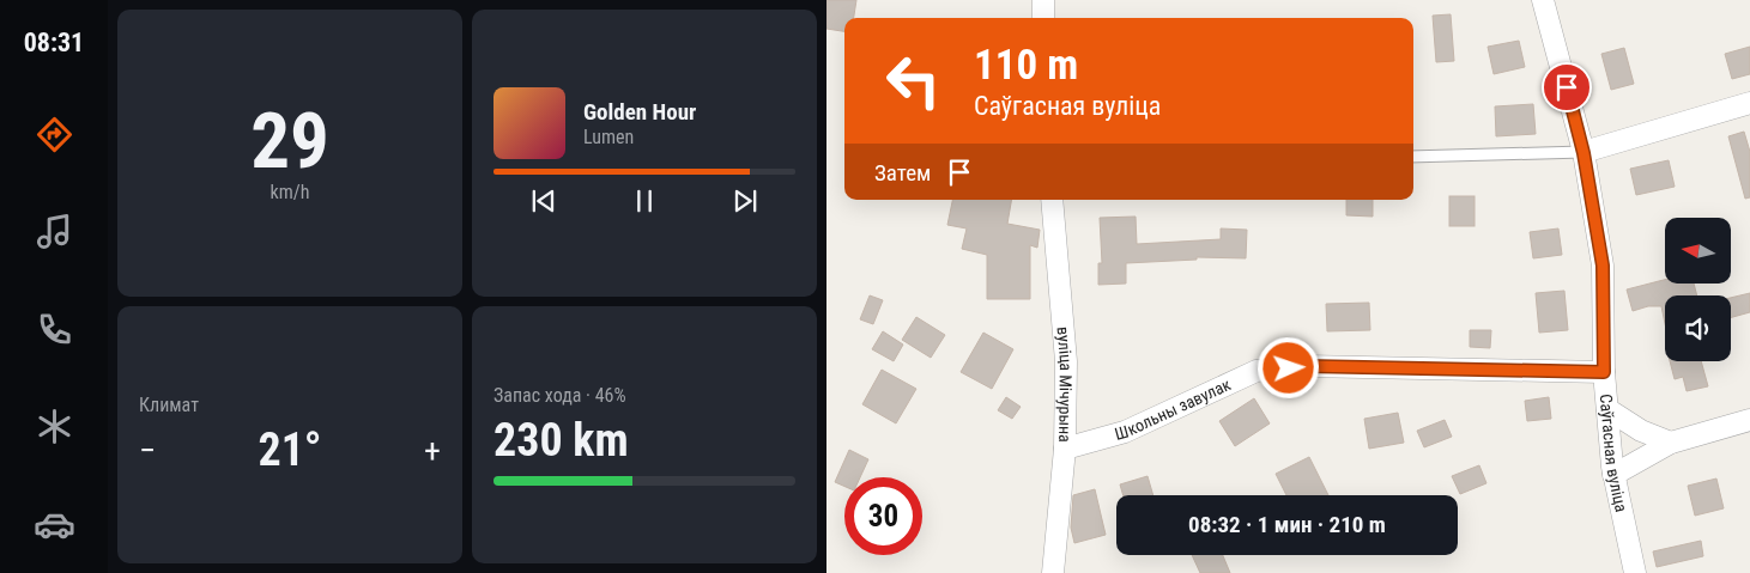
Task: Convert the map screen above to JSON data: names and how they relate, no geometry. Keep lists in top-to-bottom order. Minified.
{"streets":{"street":["вуліца Мічурына","Школьны завулак","Саўгасная вуліца"]},"crossings":[["вуліца Мічурына","Школьны завулак"],["Школьны завулак","Саўгасная вуліца"]],"north":"left","page":{"tabs":"08:31","tile":[["29","km/h"],"Климат",["Запас хода · 46%","230 km"]],"turn":["110 m","Саўгасная вуліца"],"song":["Golden Hour","Lumen"],"then":"Затем","heat":["−","21°","+"],"limit":"30","trip":"08:32 · 1 мин · 210 m"}}
